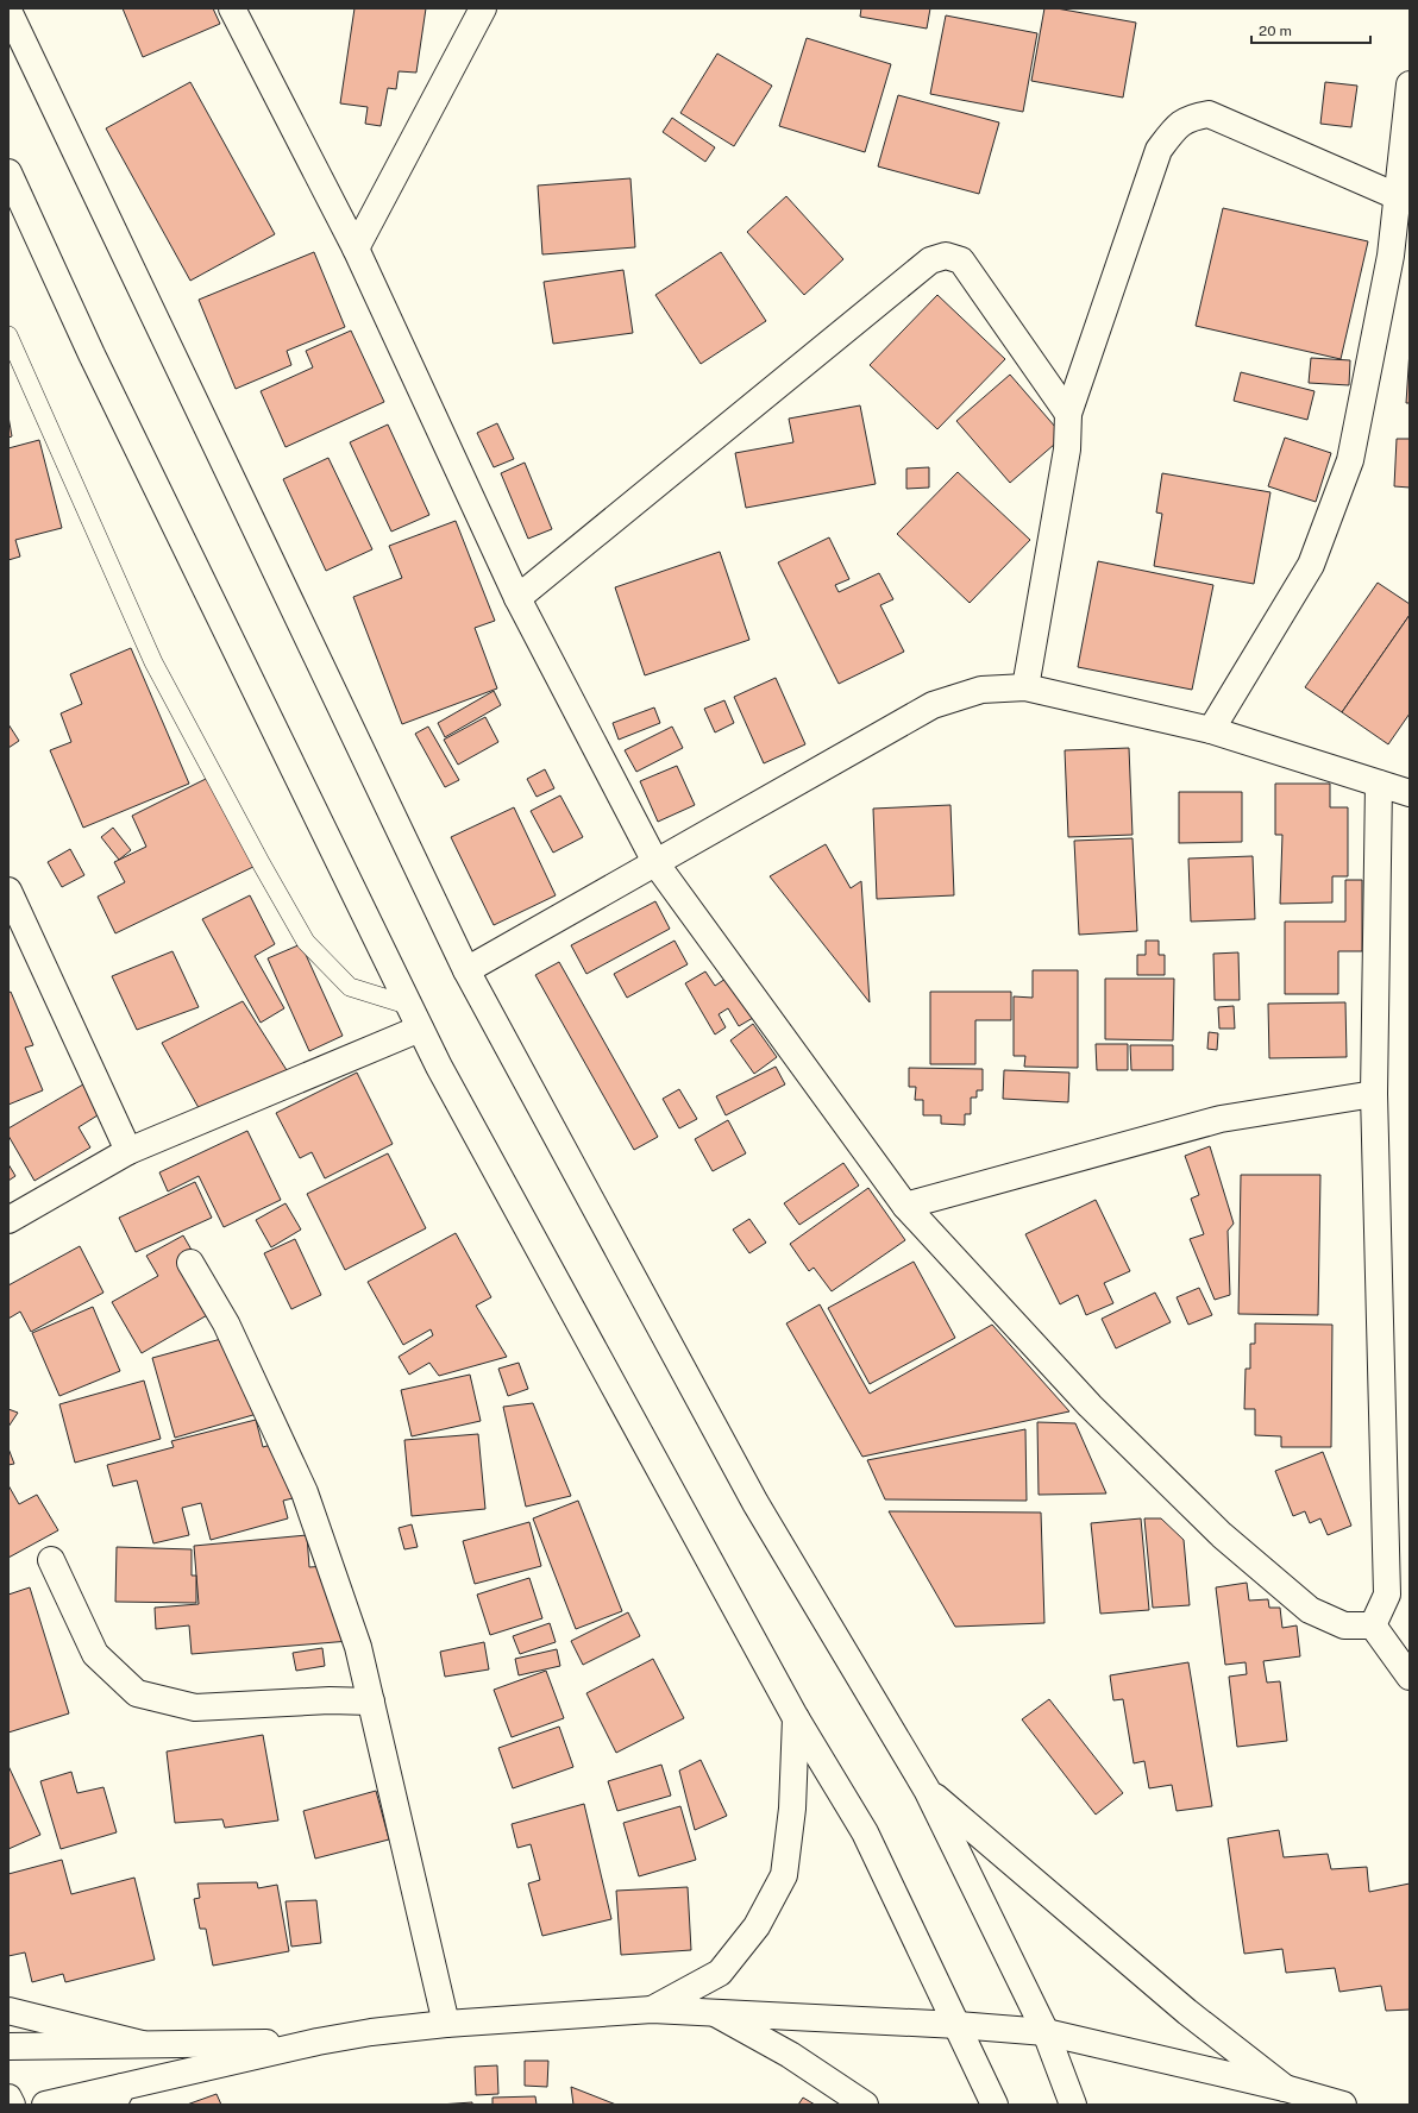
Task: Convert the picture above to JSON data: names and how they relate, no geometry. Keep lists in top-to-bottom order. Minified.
{"scale_bar":"20 m"}
